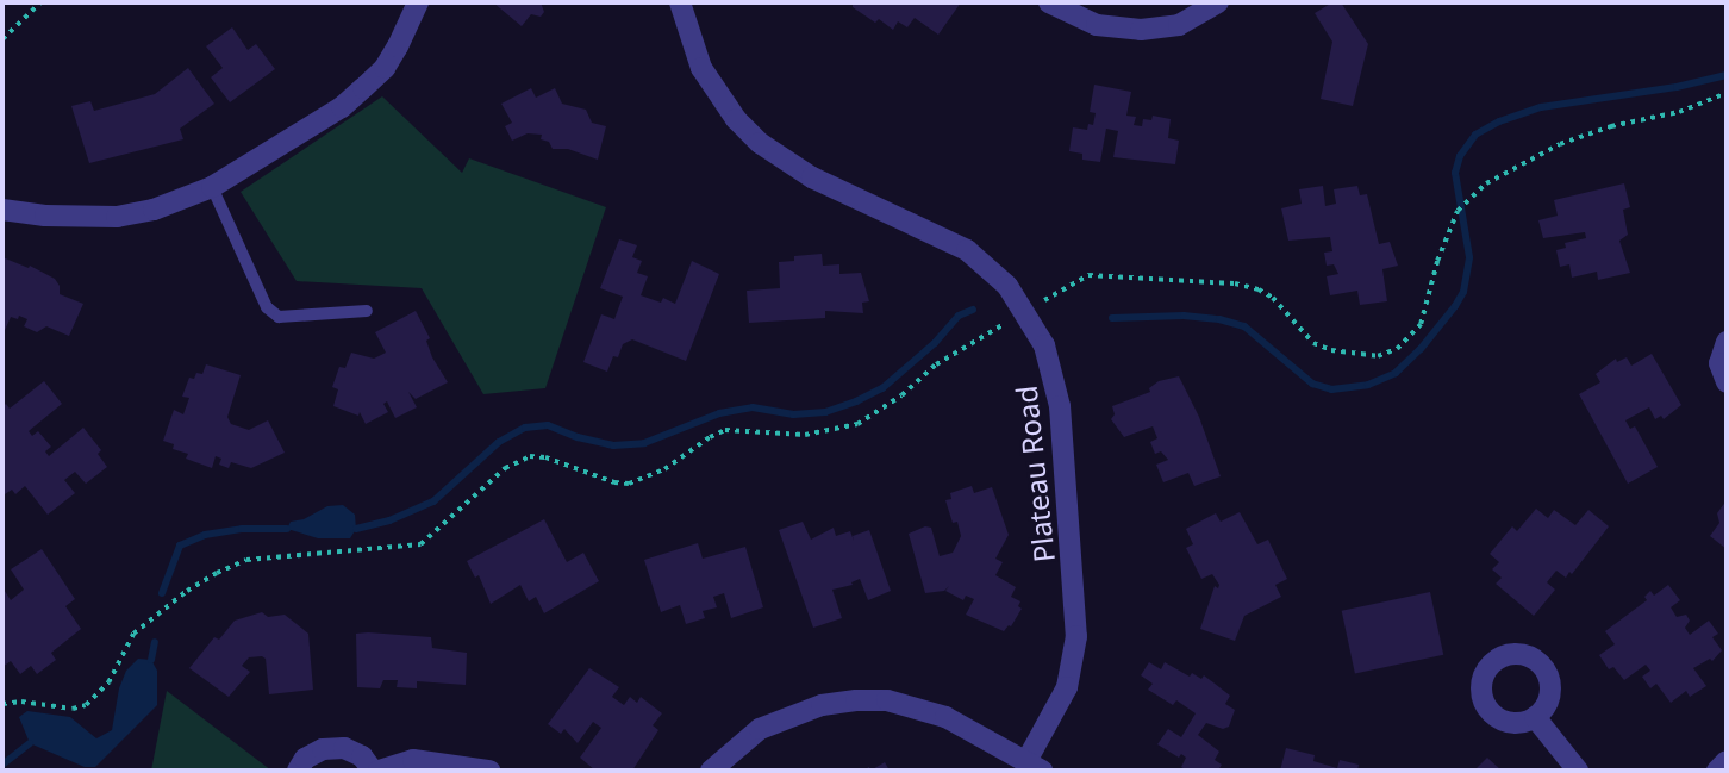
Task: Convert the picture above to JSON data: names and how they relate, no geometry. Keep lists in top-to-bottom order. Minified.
{"streets":{"street":["Plateau Road"]}}
